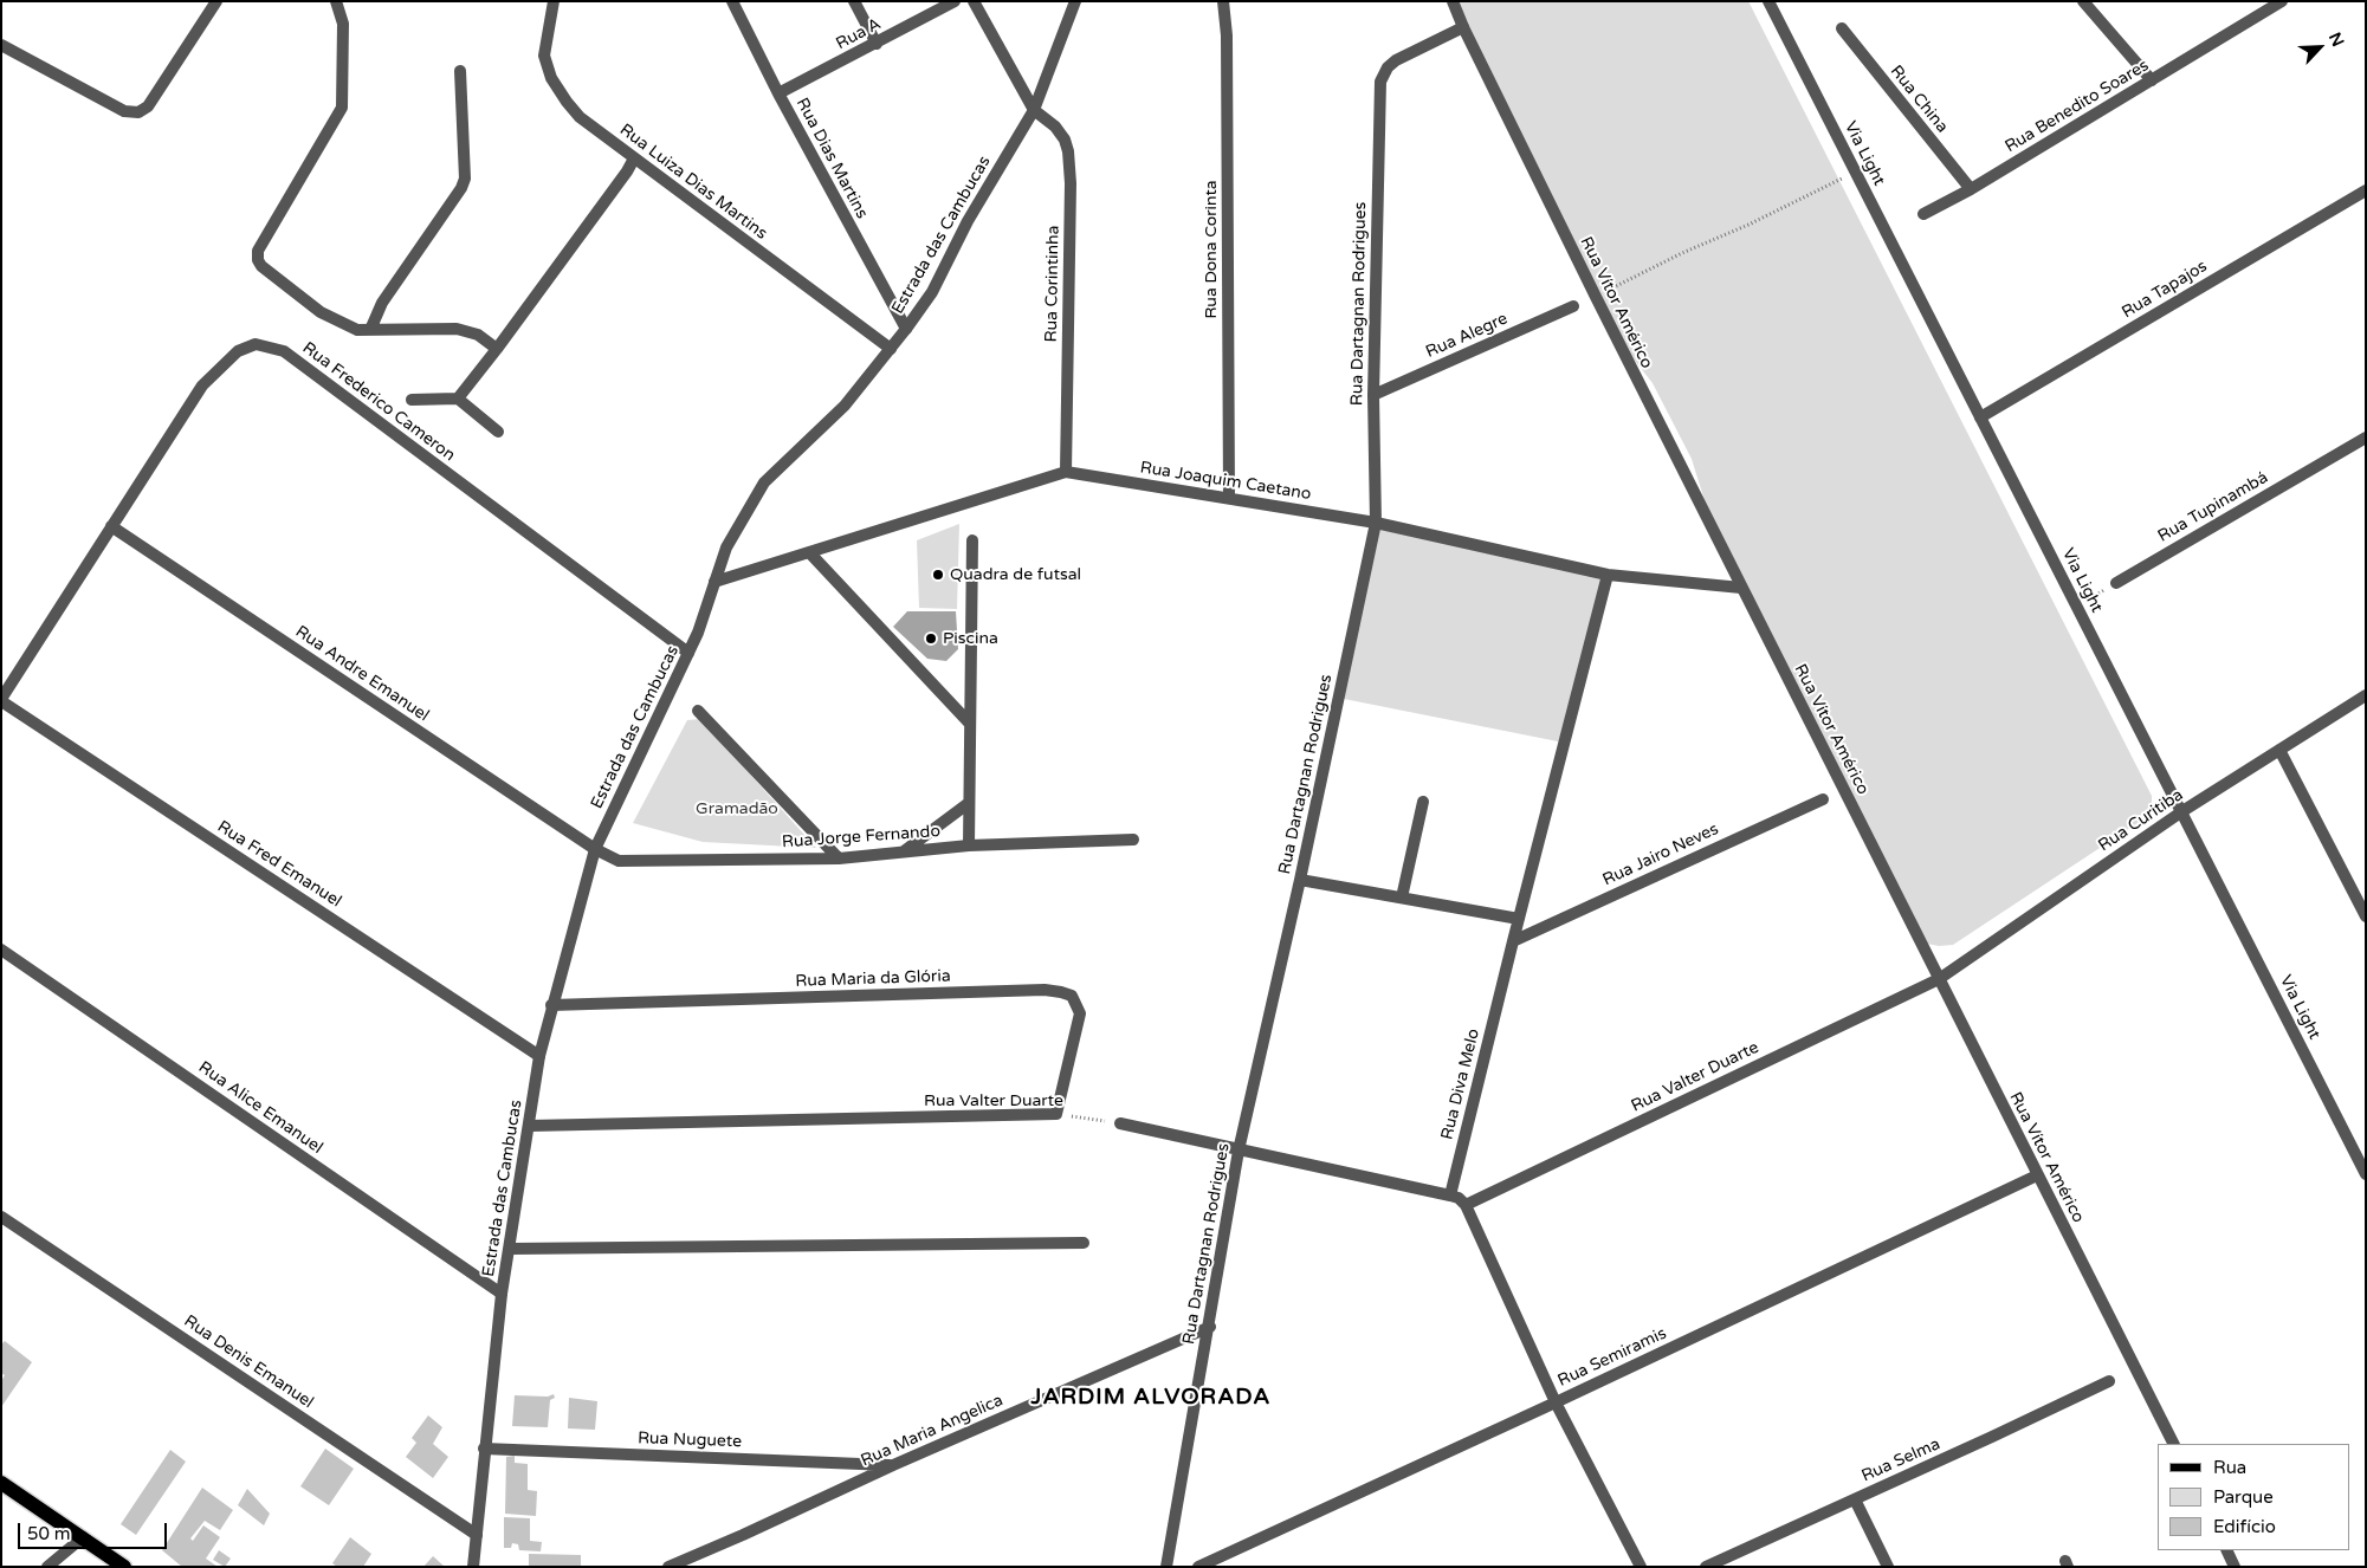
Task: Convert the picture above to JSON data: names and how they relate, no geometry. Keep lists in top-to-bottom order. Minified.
{"streets":{"street":["Rua A","Rua China","Rua Benedito Soares","Via Light","Rua Dias Martins","Rua Luiza Dias Martins","Estrada das Cambucas","Rua Dona Corinta","Rua Corintinha","Rua Tapajos","Rua Vítor Américo","Rua Dartagnan Rodrigues","Rua Alegre","Rua Frederico Cameron","Rua Joaquim Caetano","Rua Tupinambá","Rua Andre Emanuel","Rua Curitiba","Rua Jorge Fernando","Rua Jairo Neves","Rua Fred Emanuel","Rua Maria da Glória","Rua Valter Duarte","Rua Diva Melo","Rua Alice Emanuel","Rua Semiramis","Rua Denis Emanuel","Rua Maria Angelica","Rua Nuguete","Rua Selma"]},"crossings":[["Rua A","Rua Dias Martins"],["Rua China","Rua Benedito Soares"],["Via Light","Rua Tapajos"],["Via Light","Rua Curitiba"],["Rua Dias Martins","Estrada das Cambucas"],["Rua Luiza Dias Martins","Estrada das Cambucas"],["Estrada das Cambucas","Rua Corintinha"],["Estrada das Cambucas","Rua Frederico Cameron"],["Estrada das Cambucas","Rua Joaquim Caetano"],["Estrada das Cambucas","Rua Andre Emanuel"],["Estrada das Cambucas","Rua Jorge Fernando"],["Estrada das Cambucas","Rua Fred Emanuel"],["Estrada das Cambucas","Rua Maria da Glória"],["Estrada das Cambucas","Rua Valter Duarte"],["Estrada das Cambucas","Rua Alice Emanuel"],["Estrada das Cambucas","Rua Denis Emanuel"],["Estrada das Cambucas","Rua Nuguete"],["Rua Dona Corinta","Rua Joaquim Caetano"],["Rua Corintinha","Rua Joaquim Caetano"],["Rua Vítor Américo","Rua Dartagnan Rodrigues"],["Rua Vítor Américo","Rua Joaquim Caetano"],["Rua Vítor Américo","Rua Curitiba"],["Rua Vítor Américo","Rua Valter Duarte"],["Rua Vítor Américo","Rua Semiramis"],["Rua Dartagnan Rodrigues","Rua Alegre"],["Rua Dartagnan Rodrigues","Rua Joaquim Caetano"],["Rua Dartagnan Rodrigues","Rua Maria Angelica"],["Rua Frederico Cameron","Rua Andre Emanuel"],["Rua Frederico Cameron","Rua Fred Emanuel"],["Rua Joaquim Caetano","Rua Diva Melo"],["Rua Andre Emanuel","Rua Jorge Fernando"],["Rua Curitiba","Rua Valter Duarte"],["Rua Jairo Neves","Rua Diva Melo"],["Rua Maria da Glória","Rua Valter Duarte"],["Rua Maria Angelica","Rua Nuguete"]],"districts":["JARDIM ALVORADA"],"parks":["Gramadão"],"places":["Quadra de futsal","Piscina"],"legend":["Rua","Parque","Edifício"],"scale_bar":"50 m","north":"top right"}
